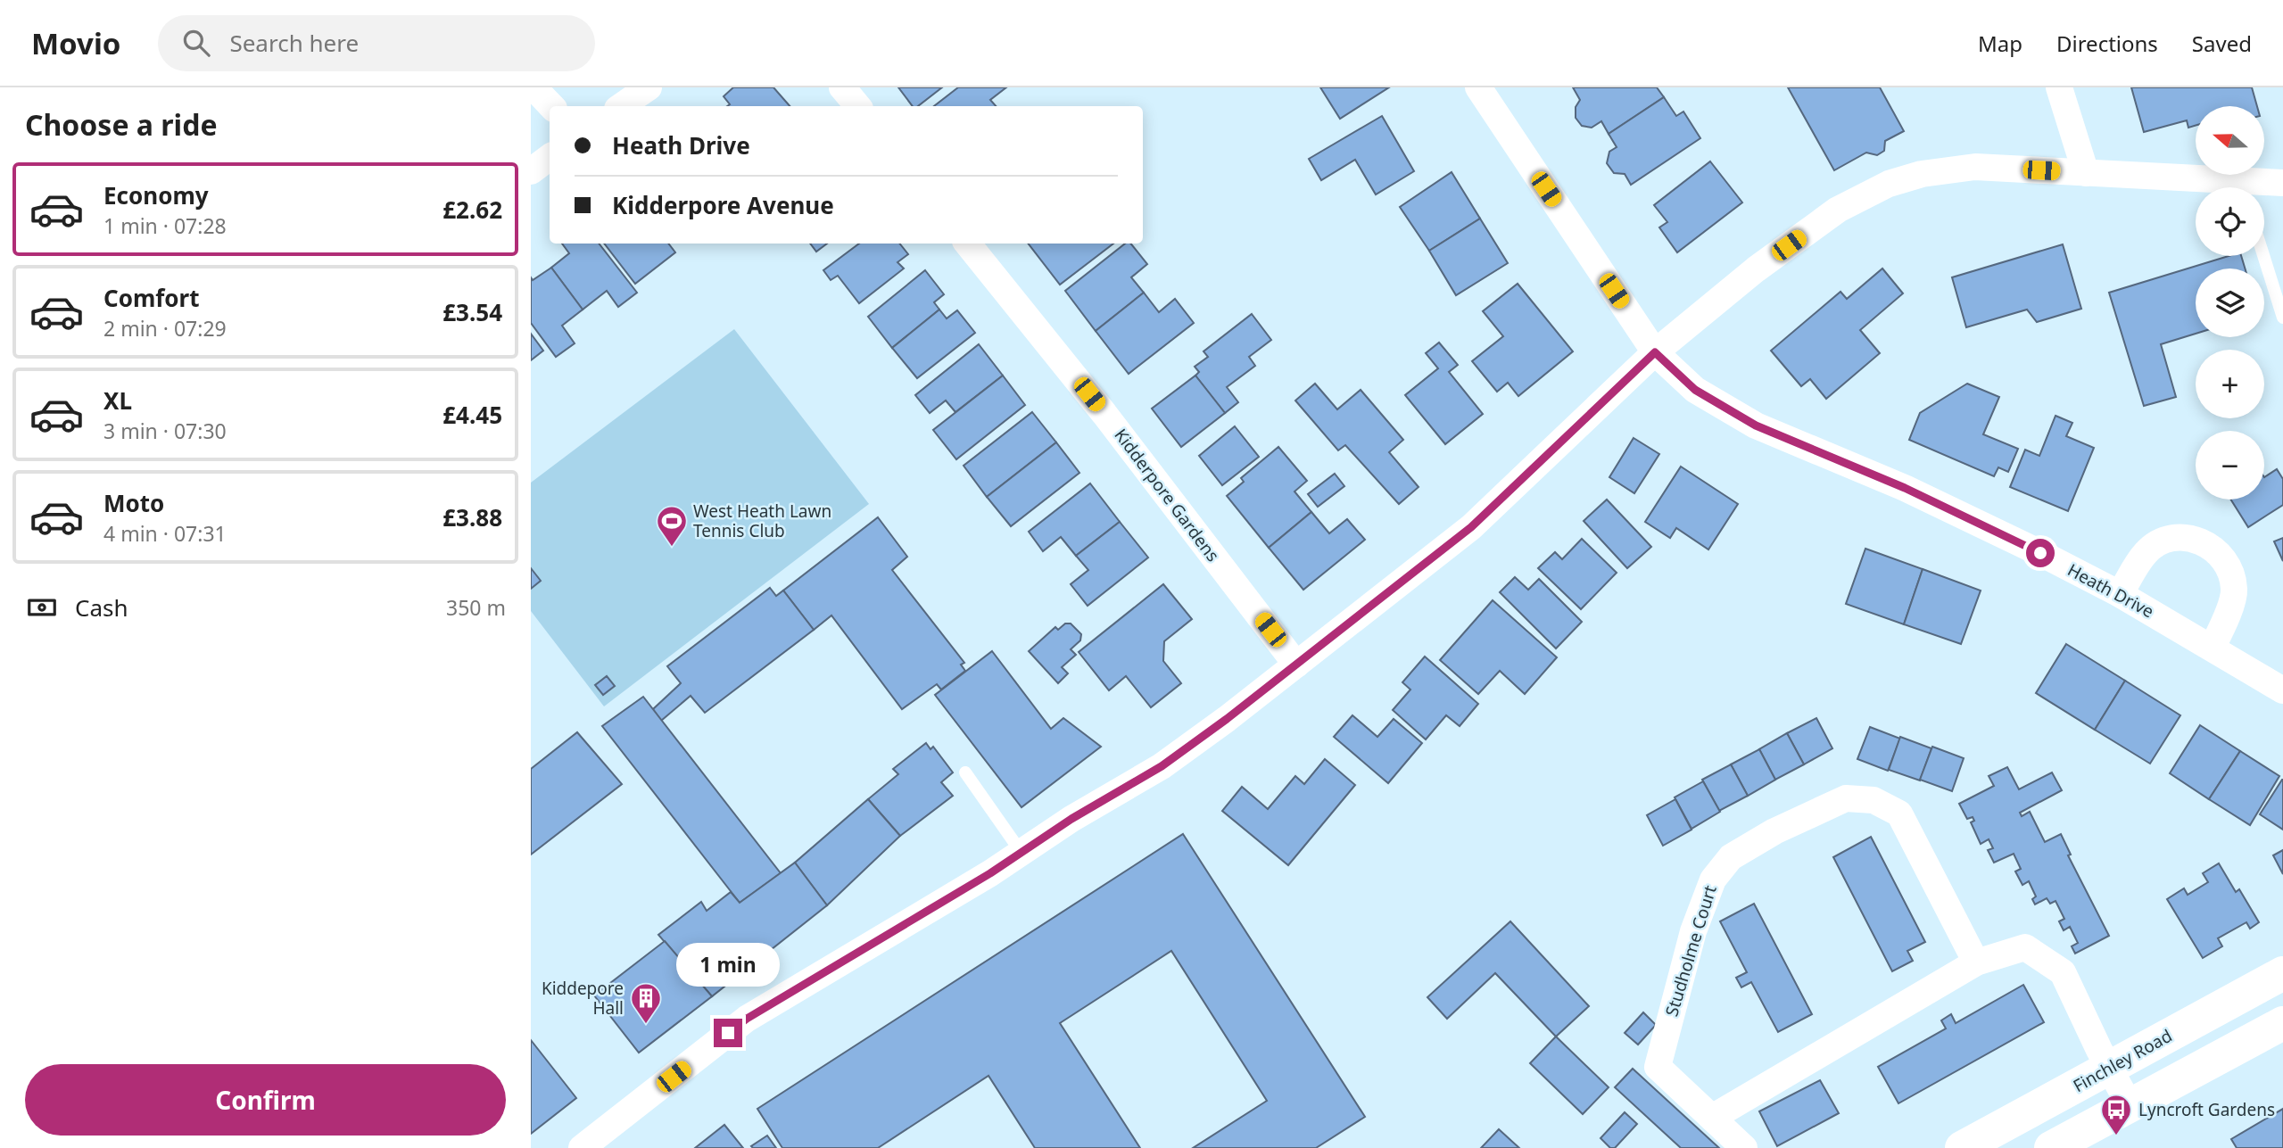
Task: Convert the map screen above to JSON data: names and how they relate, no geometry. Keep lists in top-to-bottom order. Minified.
{"streets":{"highway":["Finchley Road"],"street":["Kidderpore Gardens","Heath Drive","Studholme Court"]},"places":{"sports":["West Heath Lawn Tennis Club"],"building":["Kiddepore Hall"],"bus stop":["Lyncroft Gardens"]},"north":"left","page":{"header":"Movio","search":"Search here","nav":["Map","Directions","Saved"],"heading":"Choose a ride","map_buttons":["+","−"],"banner":["Heath Drive","Kidderpore Avenue"],"list":[{"name":"Economy","note":"1 min · 07:28","value":"£2.62"},{"name":"Comfort","note":"2 min · 07:29","value":"£3.54"},{"name":"XL","note":"3 min · 07:30","value":"£4.45"},{"name":"Moto","note":"4 min · 07:31","value":"£3.88"}],"pay":["Cash","350 m"],"bubble":"1 min","buttons":"Confirm"}}
